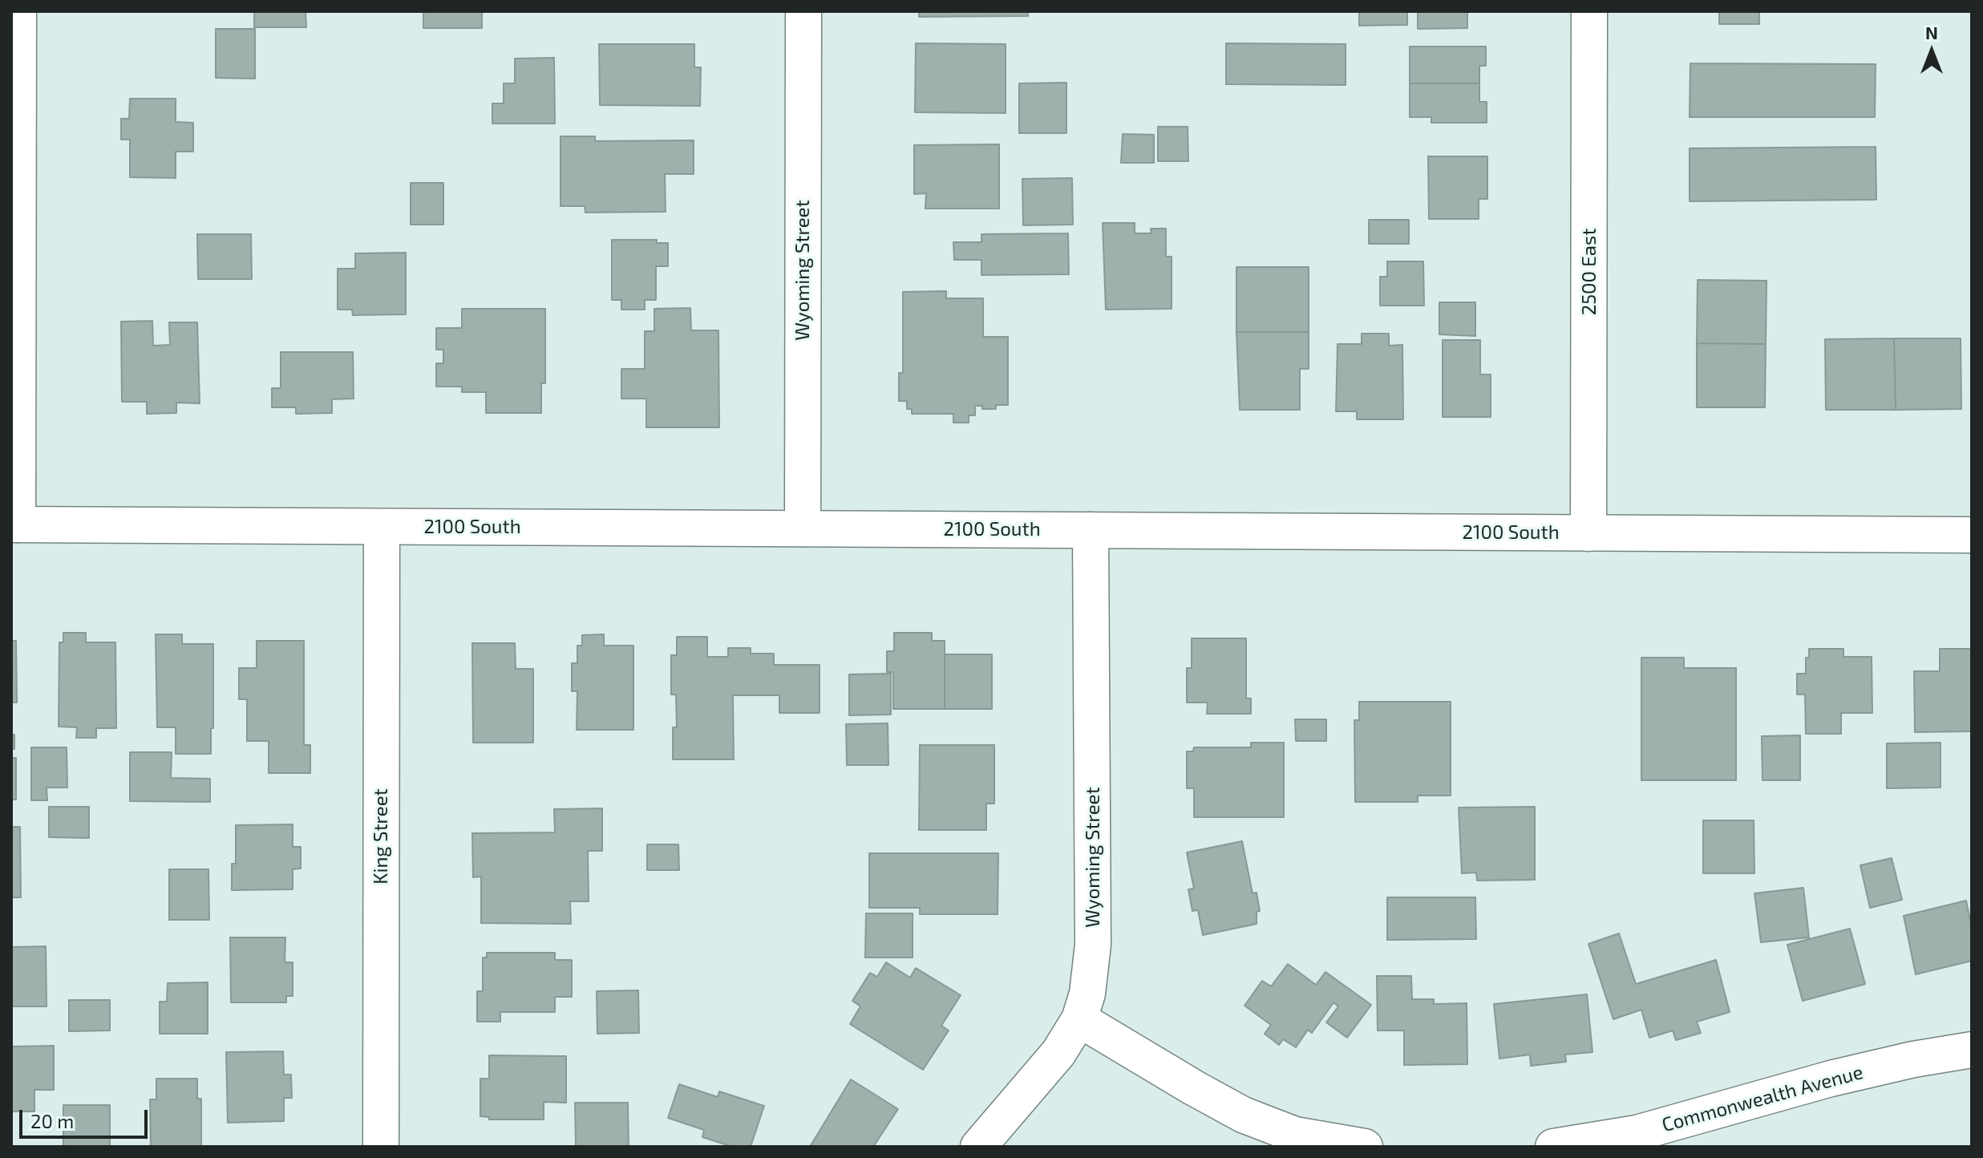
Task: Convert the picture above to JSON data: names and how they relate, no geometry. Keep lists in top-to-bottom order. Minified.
{"streets":{"street":["Wyoming Street","2500 East","2100 South","King Street","Commonwealth Avenue"]},"crossings":[["Wyoming Street","2100 South"],["2500 East","2100 South"],["2100 South","King Street"]],"scale_bar":"20 m","north":"top"}
